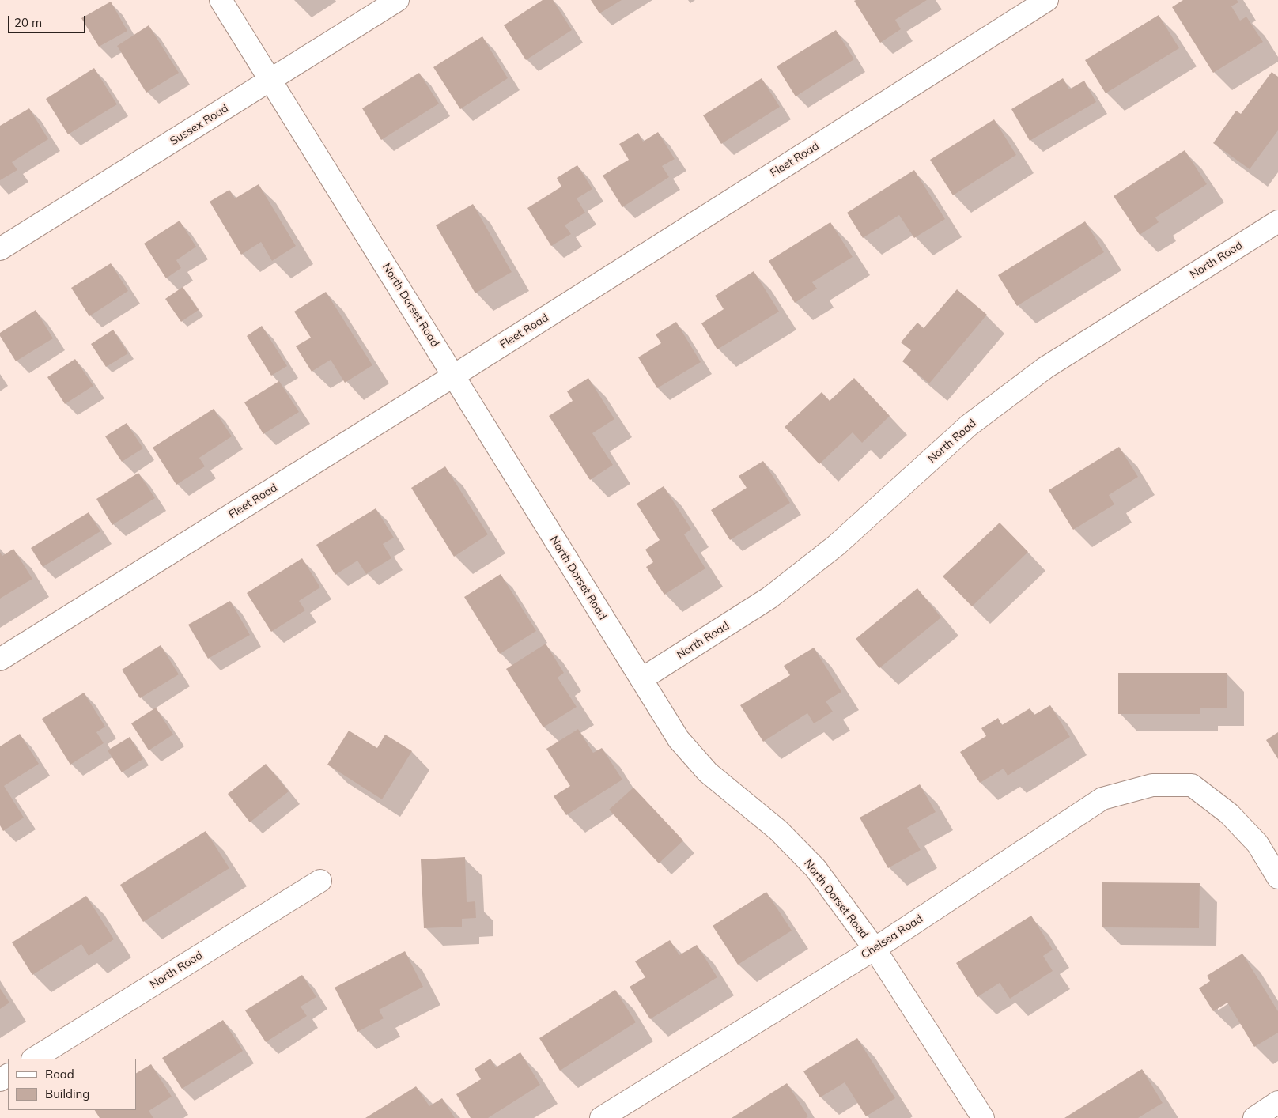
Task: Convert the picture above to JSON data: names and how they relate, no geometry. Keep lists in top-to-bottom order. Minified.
{"streets":{"street":["Sussex Road","Fleet Road","North Road","North Dorset Road","Chelsea Road"]},"crossings":[["Sussex Road","North Dorset Road"],["Fleet Road","North Dorset Road"],["North Road","North Dorset Road"],["North Dorset Road","Chelsea Road"]],"legend":["Road","Building"],"scale_bar":"20 m"}
